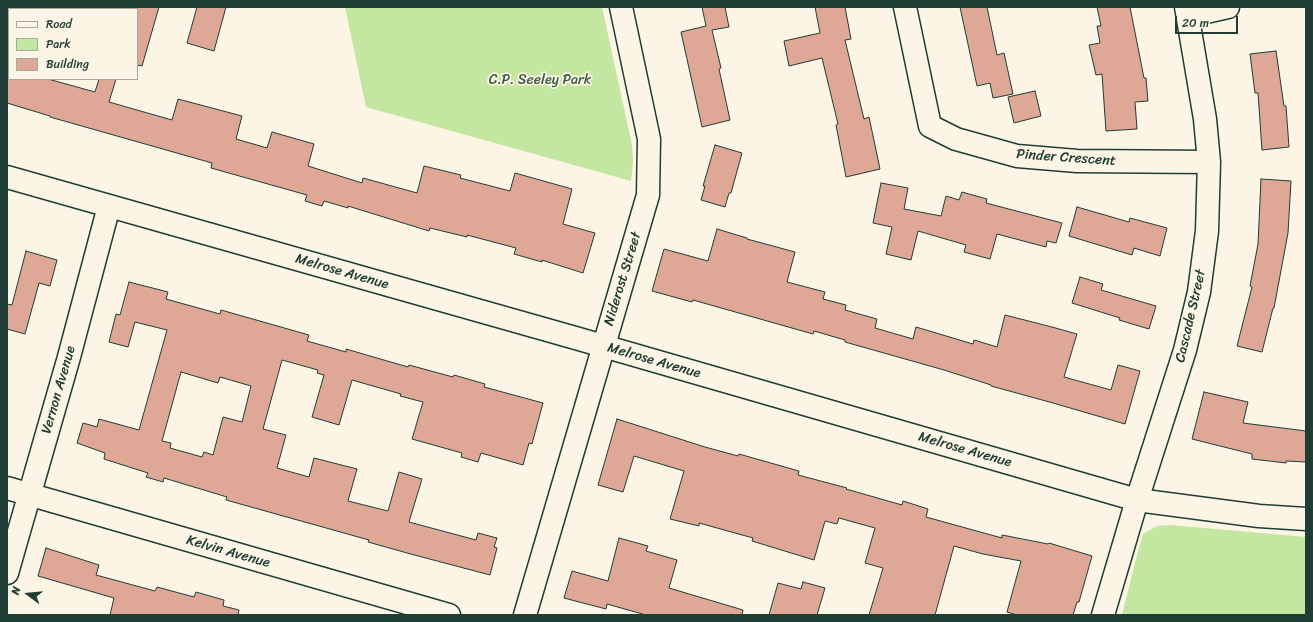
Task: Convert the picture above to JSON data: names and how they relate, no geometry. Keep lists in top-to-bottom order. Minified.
{"streets":{"street":["Pinder Crescent","Melrose Avenue","Niderost Street","Cascade Street","Vernon Avenue","Kelvin Avenue"]},"crossings":[["Pinder Crescent","Cascade Street"],["Melrose Avenue","Niderost Street"],["Melrose Avenue","Cascade Street"],["Melrose Avenue","Vernon Avenue"],["Vernon Avenue","Kelvin Avenue"]],"parks":["C.P. Seeley Park"],"legend":["Road","Park","Building"],"scale_bar":"20 m","north":"left"}
